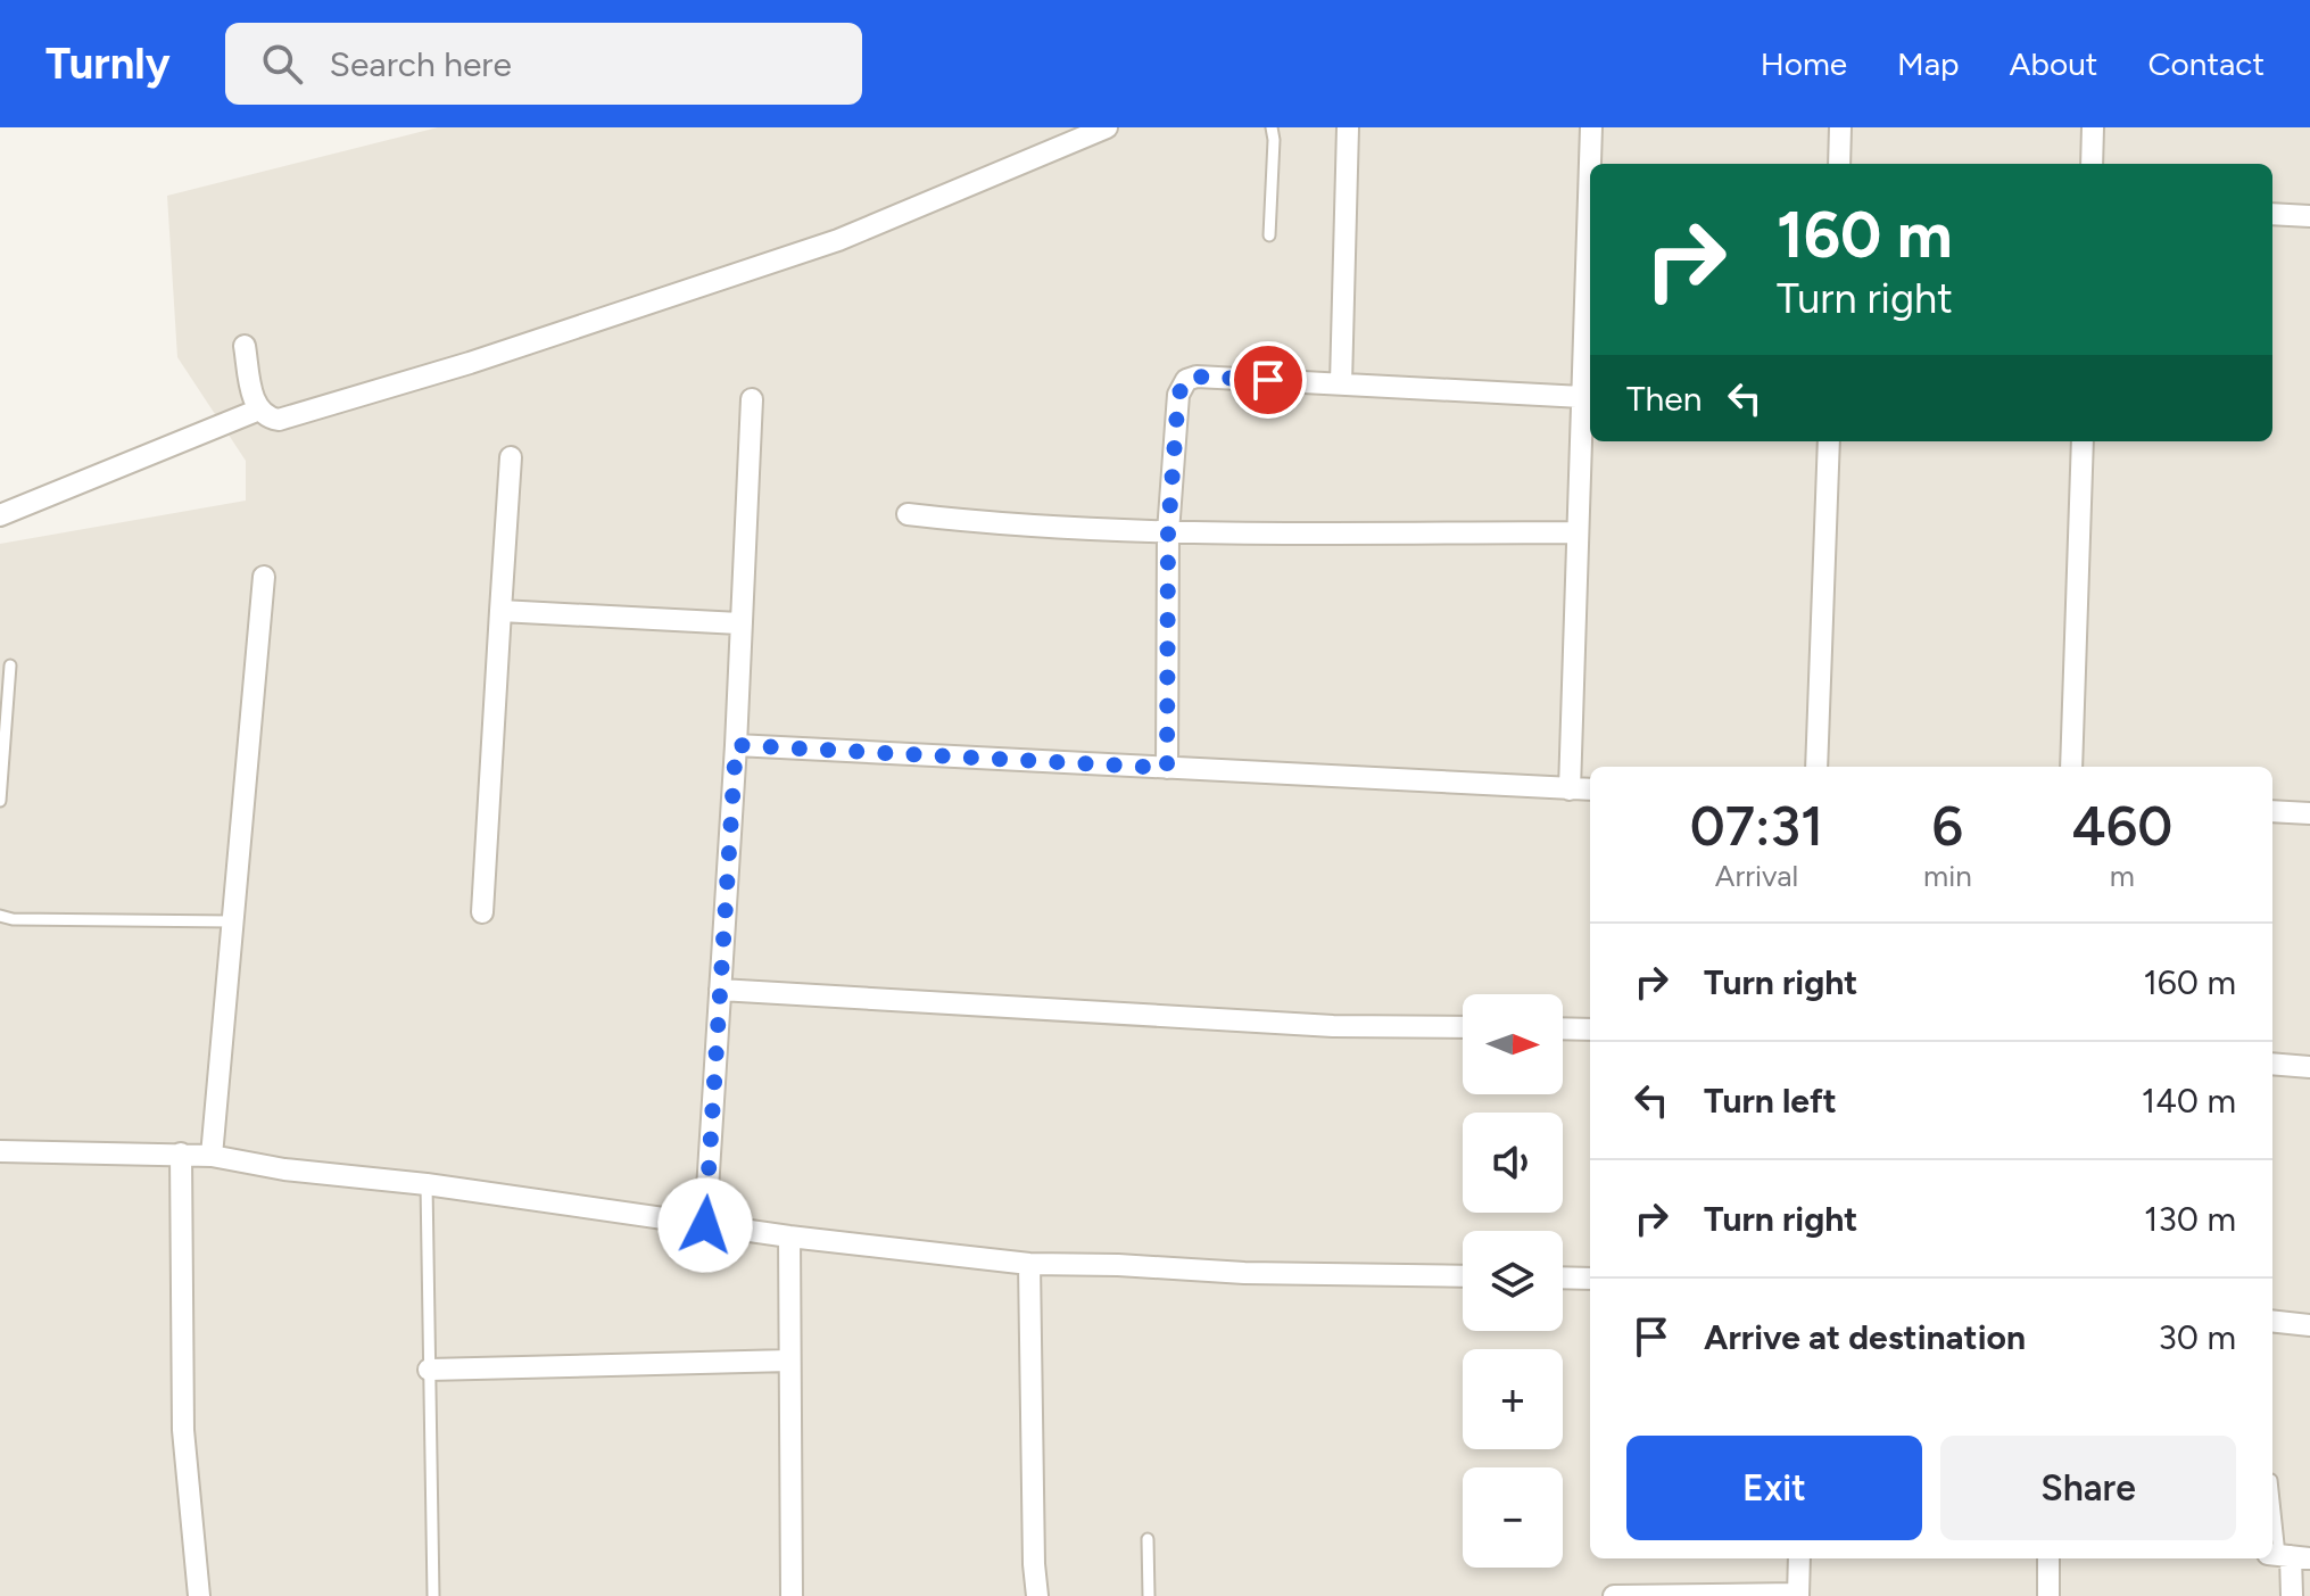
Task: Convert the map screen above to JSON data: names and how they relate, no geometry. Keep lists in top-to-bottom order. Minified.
{"north":"right","page":{"header":"Turnly","search":"Search here","nav":["Home","Map","About","Contact"],"turn":["160 m","Turn right"],"then":"Then","eta":["07:31","Arrival","6","min","460","m"],"list":[{"name":"Turn right","value":"160 m"},{"name":"Turn left","value":"140 m"},{"name":"Turn right","value":"130 m"},{"name":"Arrive at destination","value":"30 m"}],"map_buttons":["+","−"],"buttons":["Exit","Share"]}}
